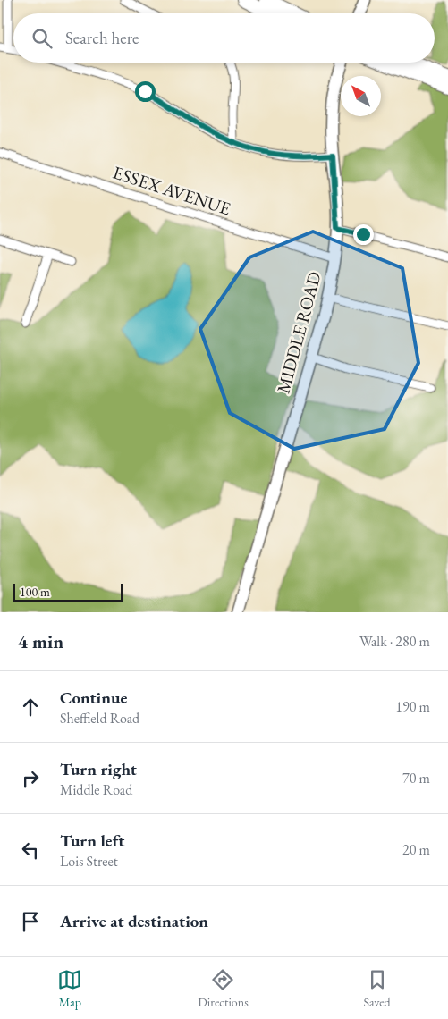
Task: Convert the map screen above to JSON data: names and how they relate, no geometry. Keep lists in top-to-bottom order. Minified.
{"streets":{"main road":["MIDDLE ROAD"],"street":["ESSEX AVENUE"]},"crossings":[["ESSEX AVENUE","MIDDLE ROAD"]],"scale_bar":"100 m","north":"top left","page":{"search":"Search here","scale":"100 m","heading":["4 min","Walk · 280 m"],"list":[["Continue","Sheffield Road","190 m"],["Turn right","Middle Road","70 m"],["Turn left","Lois Street","20 m"],"Arrive at destination"],"nav":["Map","Directions","Saved"]}}
